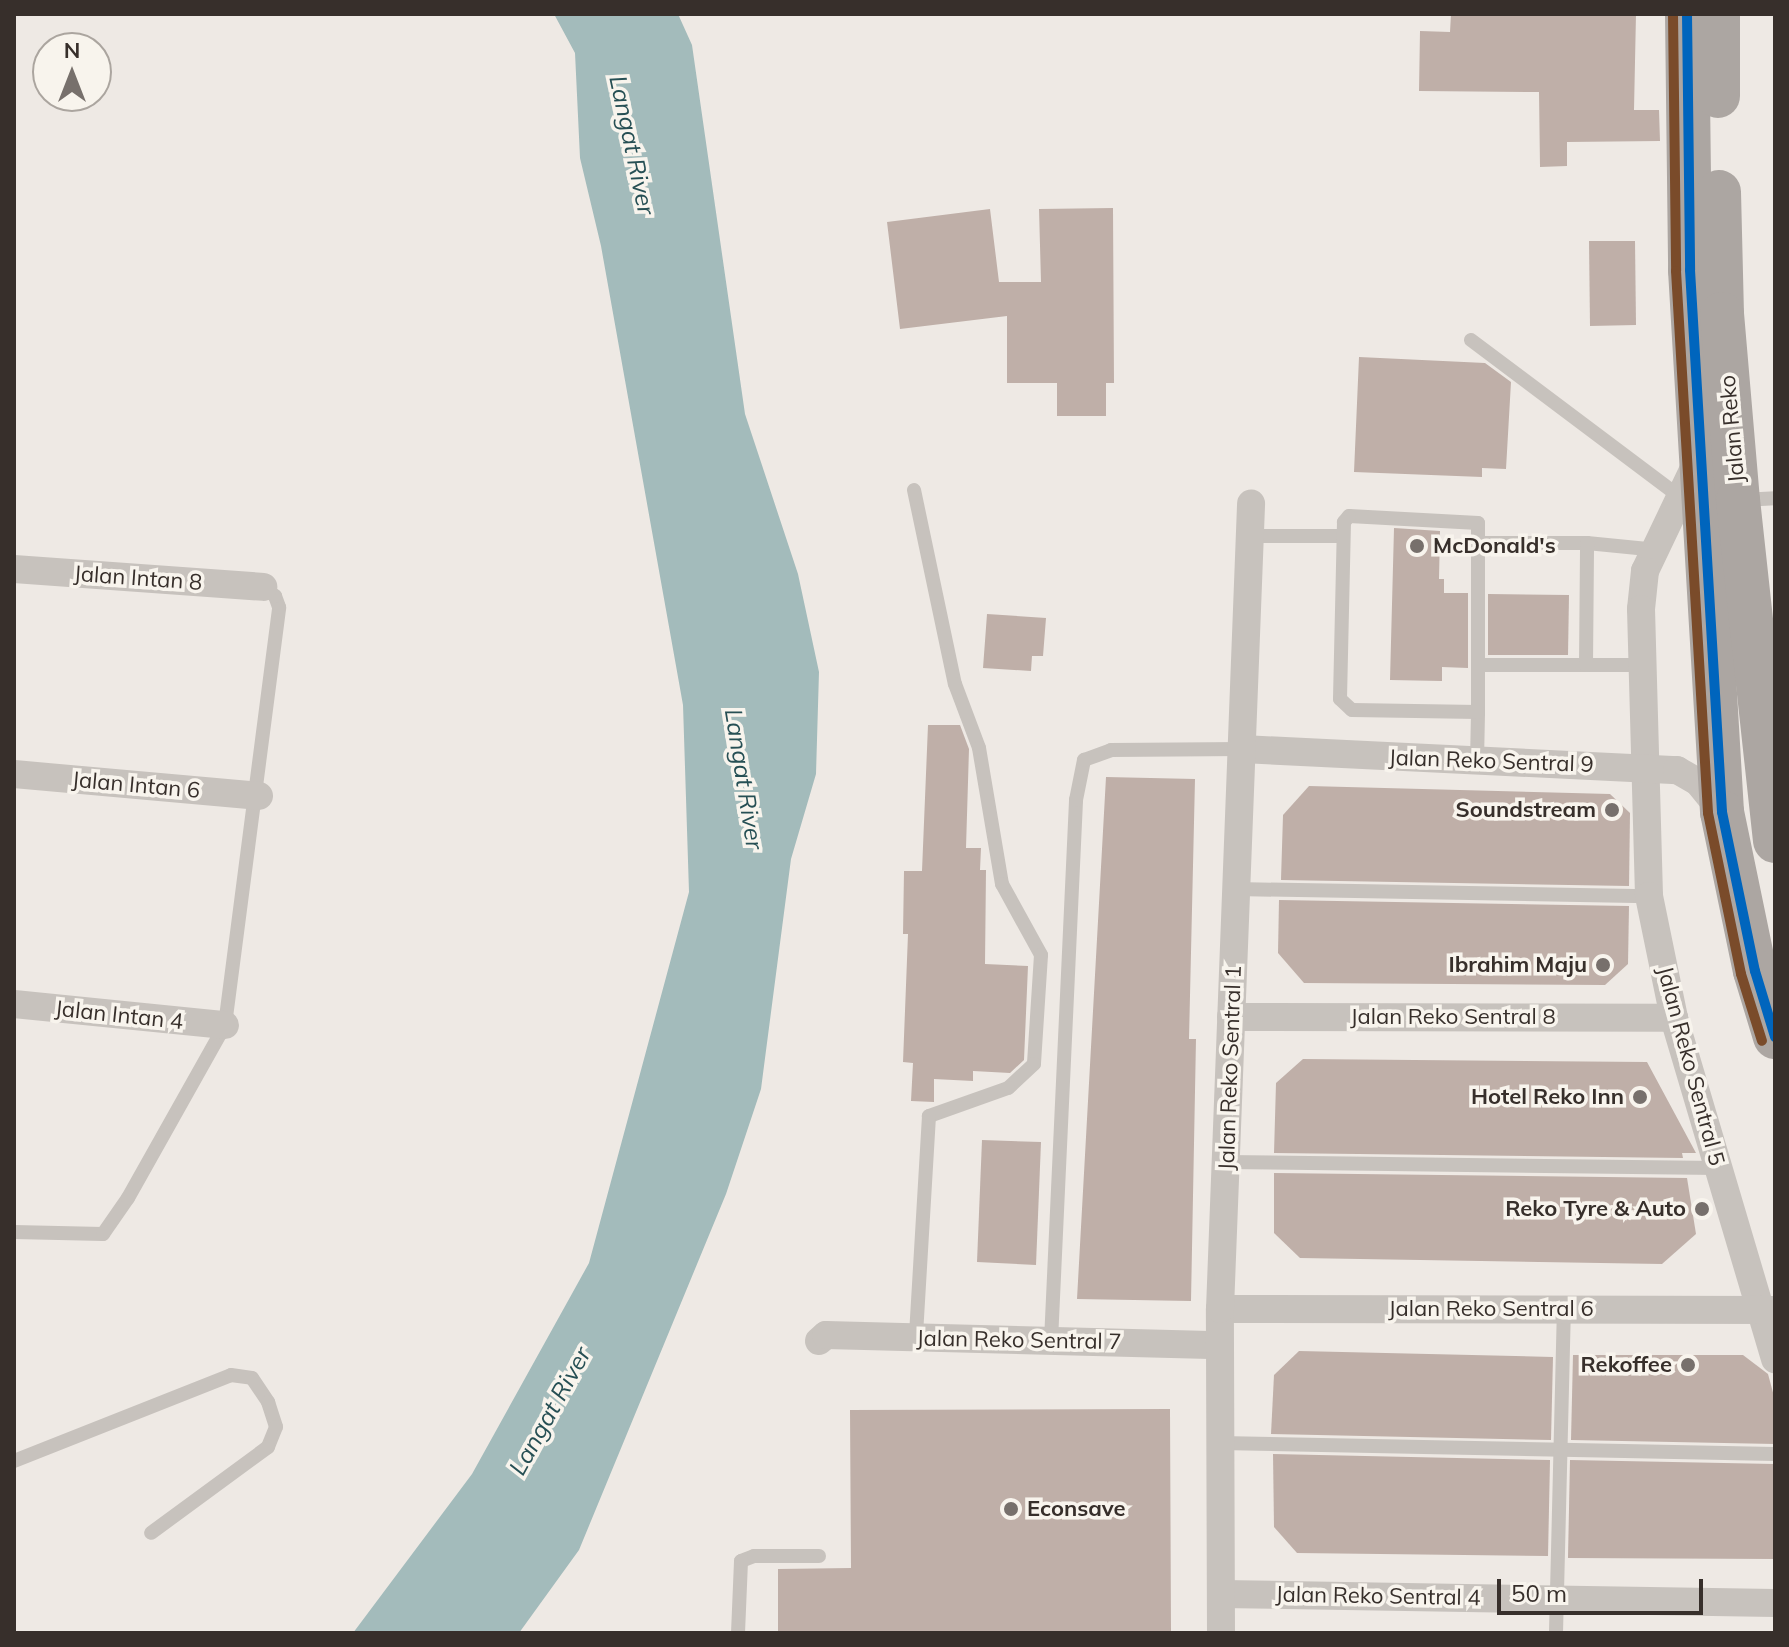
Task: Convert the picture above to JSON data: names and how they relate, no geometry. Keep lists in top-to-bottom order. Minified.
{"streets":{"main road":["Jalan Reko"],"street":["Jalan Intan 8","Jalan Reko Sentral 9","Jalan Intan 6","Jalan Intan 4","Jalan Reko Sentral 8","Jalan Reko Sentral 5","Jalan Reko Sentral 1","Jalan Reko Sentral 6","Jalan Reko Sentral 7","Jalan Reko Sentral 4"]},"crossings":[["Jalan Reko","Jalan Reko Sentral 9"],["Jalan Reko","Jalan Reko Sentral 5"],["Jalan Reko Sentral 9","Jalan Reko Sentral 5"],["Jalan Reko Sentral 9","Jalan Reko Sentral 1"],["Jalan Reko Sentral 8","Jalan Reko Sentral 5"],["Jalan Reko Sentral 8","Jalan Reko Sentral 1"],["Jalan Reko Sentral 5","Jalan Reko Sentral 6"],["Jalan Reko Sentral 1","Jalan Reko Sentral 6"],["Jalan Reko Sentral 1","Jalan Reko Sentral 7"],["Jalan Reko Sentral 1","Jalan Reko Sentral 4"]],"water":["Langat River"],"places":["McDonald's","Soundstream","Ibrahim Maju","Hotel Reko Inn","Reko Tyre & Auto","Rekoffee","Econsave"],"scale_bar":"50 m","north":"top"}
